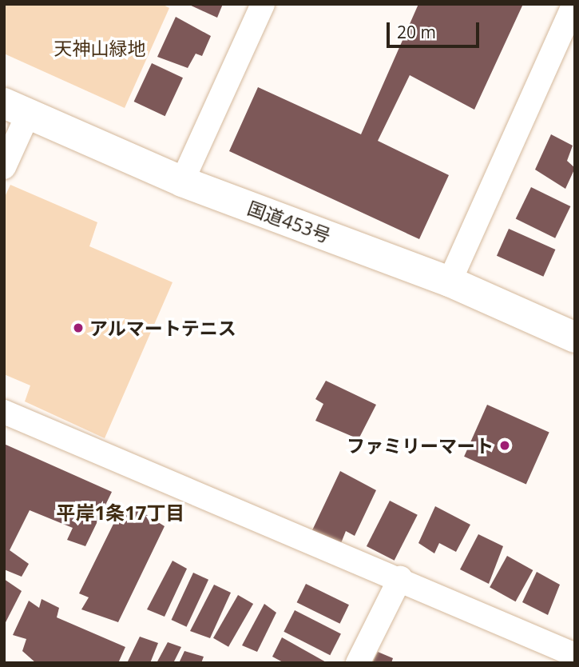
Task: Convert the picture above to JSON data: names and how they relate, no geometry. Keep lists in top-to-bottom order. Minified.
{"streets":{"highway":["国道453号"]},"districts":["平岸1条17丁目"],"parks":["天神山緑地"],"places":["アルマートテニス","ファミリーマート"],"scale_bar":"20 m"}
